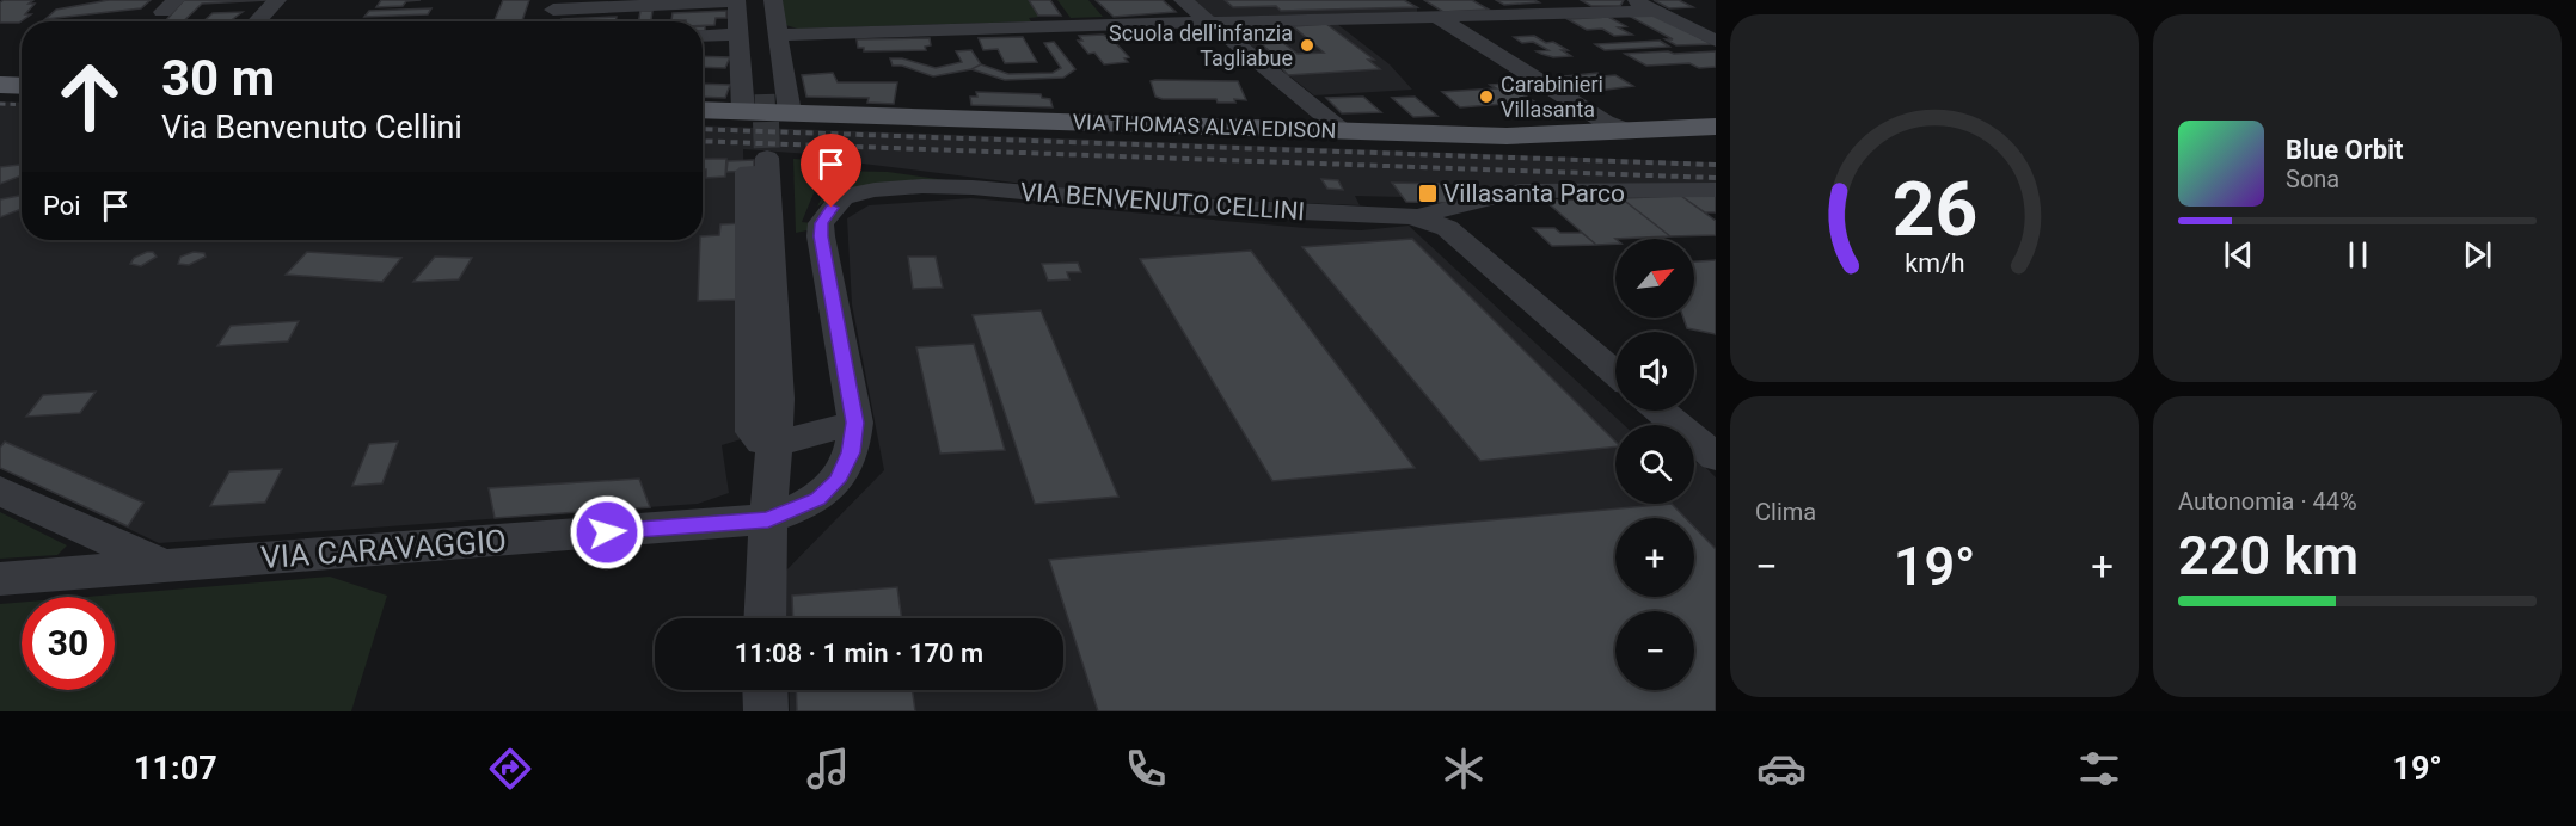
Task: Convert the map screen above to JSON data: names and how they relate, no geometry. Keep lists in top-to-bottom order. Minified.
{"streets":{"main road":["VIA THOMAS ALVA EDISON"],"street":["VIA BENVENUTO CELLINI","VIA CARAVAGGIO"]},"crossings":[["VIA BENVENUTO CELLINI","VIA CARAVAGGIO"]],"places":{"other":["Scuola dell'infanzia Tagliabue","Carabinieri Villasanta"],"transit":["Villasanta Parco"]},"north":"top right","page":{"turn":["30 m","Via Benvenuto Cellini"],"song":["Blue Orbit","Sona"],"then":"Poi","map_buttons":["+","−"],"tile":["Clima",["Autonomia · 44%","220 km"]],"heat":["−","19°","+"],"limit":"30","trip":"11:08 · 1 min · 170 m","tabs":["11:07","19°"],"gauge":["26","km/h"]}}
